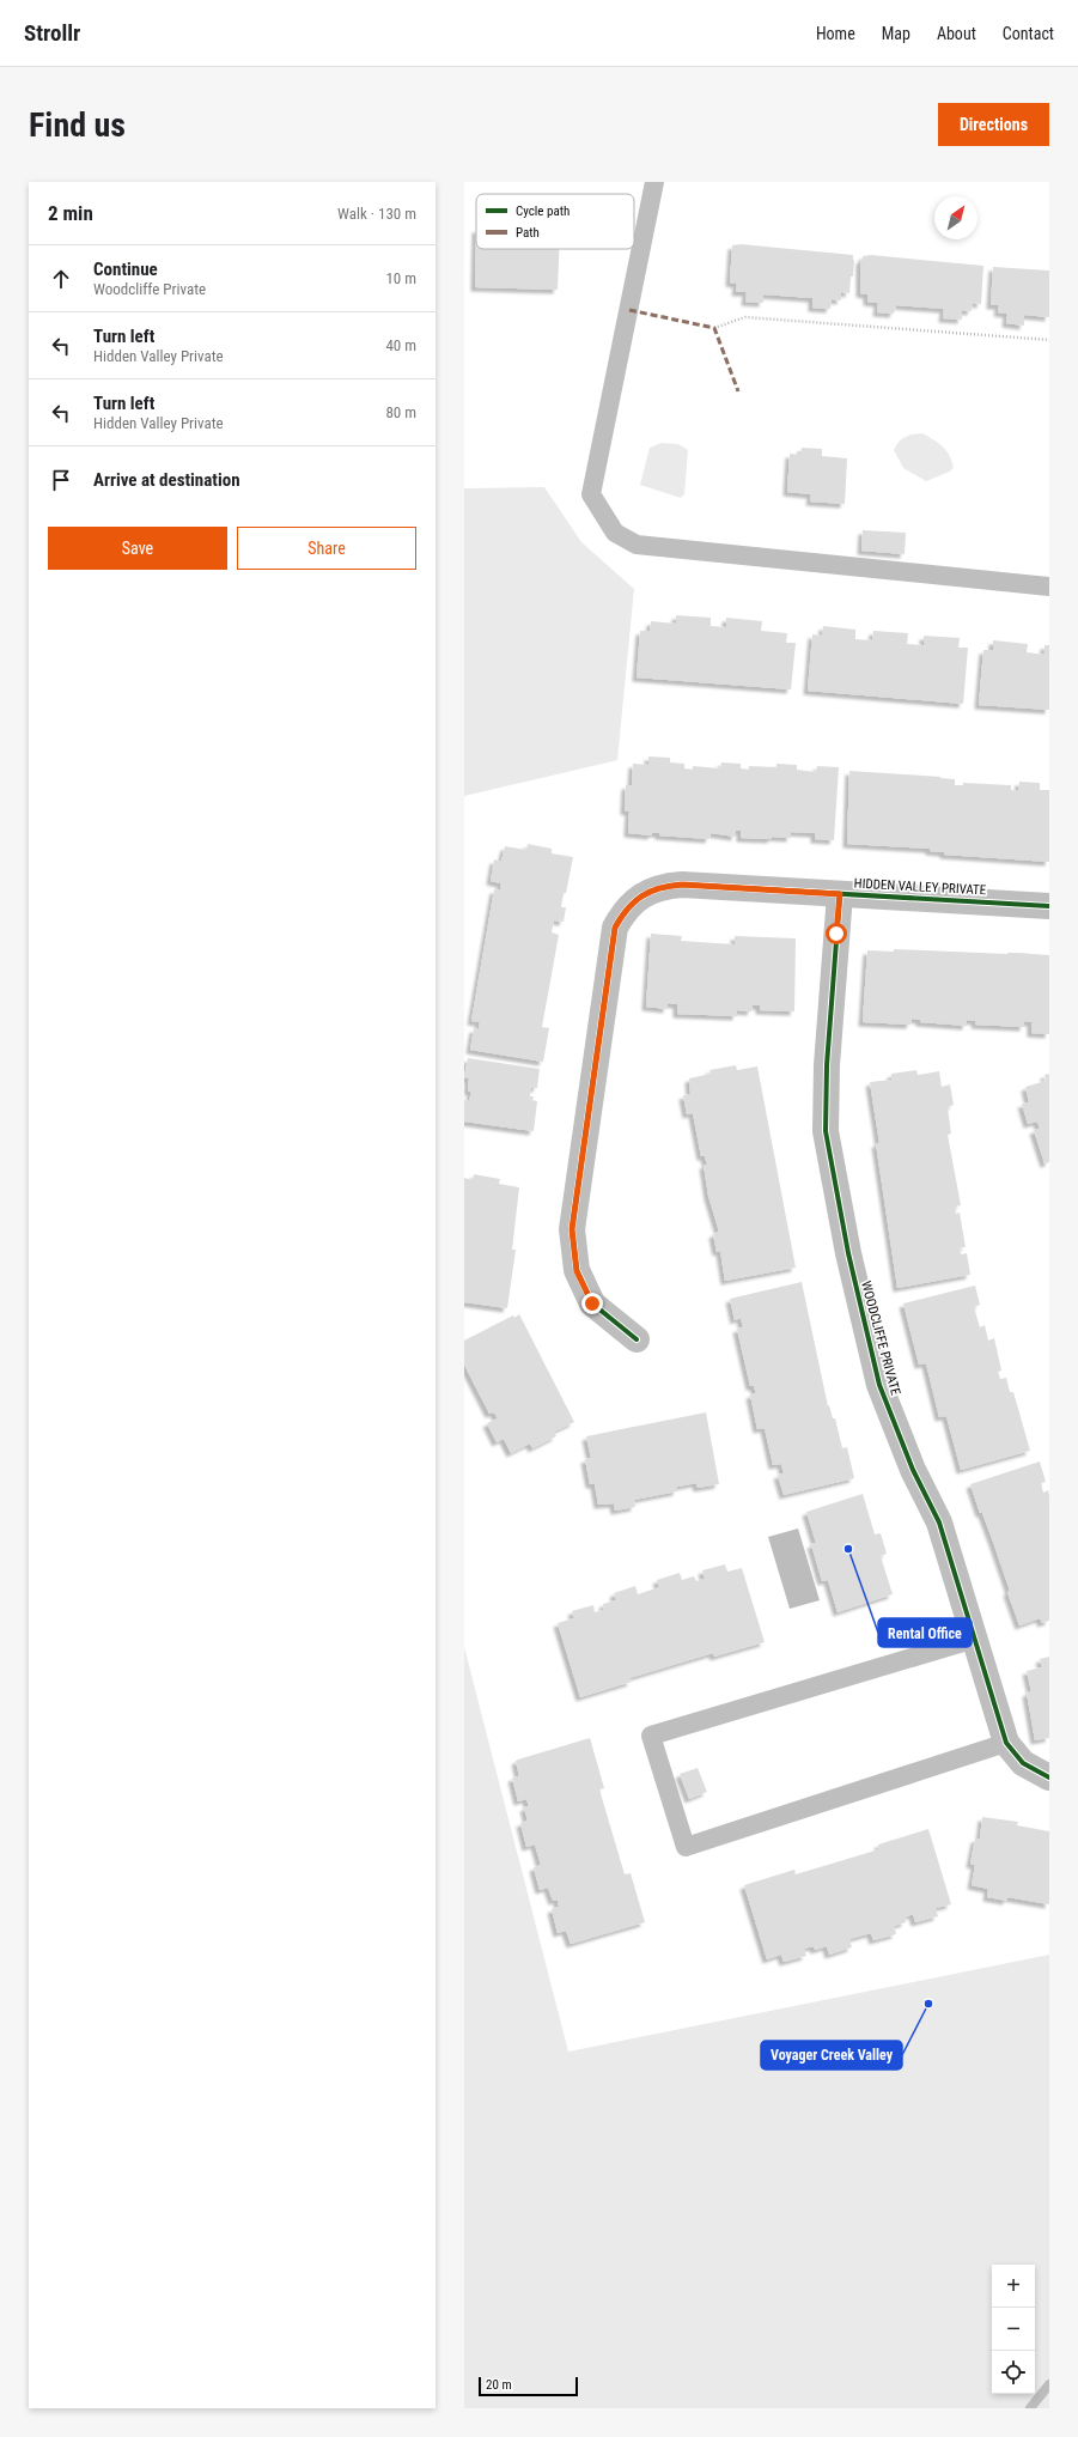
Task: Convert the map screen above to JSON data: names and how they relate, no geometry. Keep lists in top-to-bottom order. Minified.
{"streets":{"street":["HIDDEN VALLEY PRIVATE","WOODCLIFFE PRIVATE"]},"crossings":[["HIDDEN VALLEY PRIVATE","WOODCLIFFE PRIVATE"]],"places":["Rental Office","Voyager Creek Valley"],"legend":["Cycle path","Path"],"scale_bar":"20 m","north":"top right","page":{"header":"Strollr","nav":["Home","Map","About","Contact"],"buttons":["Directions",["Save","Share"]],"title":"Find us","heading":["2 min","Walk · 130 m"],"list":[["Continue","Woodcliffe Private","10 m"],["Turn left","Hidden Valley Private","40 m"],["Turn left","Hidden Valley Private","80 m"],"Arrive at destination"],"map_buttons":["+","−"],"scale":"20 m"}}
